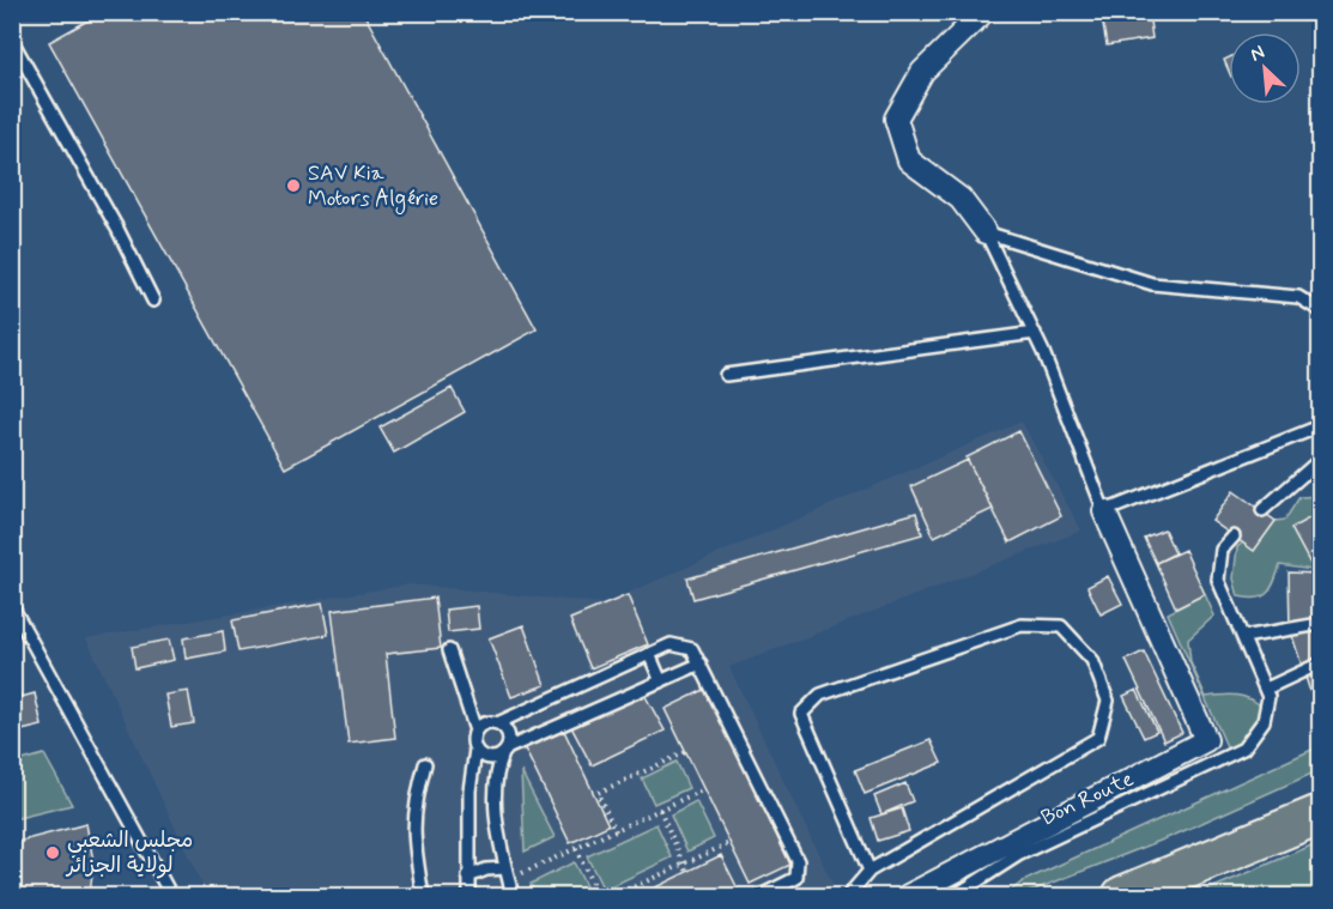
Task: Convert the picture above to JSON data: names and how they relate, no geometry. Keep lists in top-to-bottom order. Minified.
{"streets":{"lane":["Bon Route"]},"places":["SAV Kia Motors Algérie","مجلس الشعبي لولاية الجزائر"],"north":"top left"}
